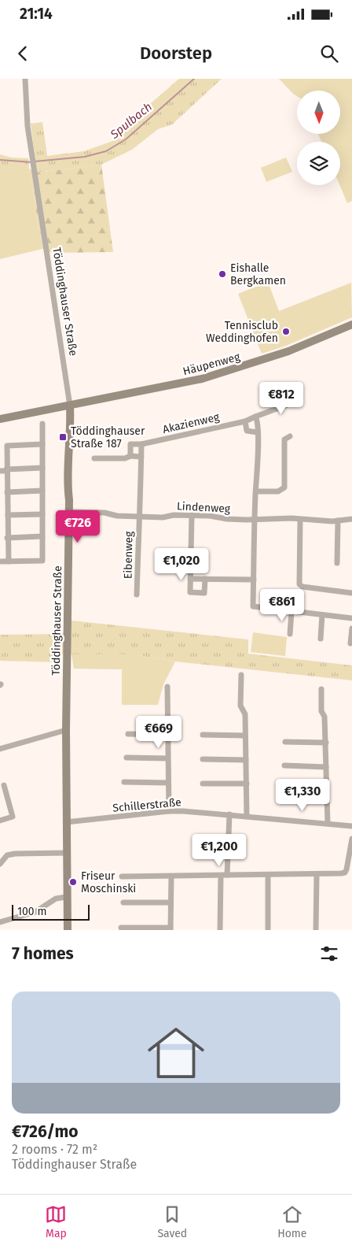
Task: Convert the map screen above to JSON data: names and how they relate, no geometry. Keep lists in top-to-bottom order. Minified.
{"streets":{"street":["Töddinghauser Straße","Häupenweg","Akazienweg","Lindenweg","Eibenweg","Schillerstraße"]},"crossings":[["Töddinghauser Straße","Häupenweg"],["Töddinghauser Straße","Lindenweg"],["Töddinghauser Straße","Schillerstraße"],["Lindenweg","Eibenweg"]],"water":["Spulbach"],"places":{"other":["Eishalle Bergkamen","Tennisclub Weddinghofen","Friseur Moschinski"],"transit":["Töddinghauser Straße 187"]},"scale_bar":"100 m","north":"bottom","page":{"status":"21:14","header":"Doorstep","price":["€812","€726","€1,020","€861","€669","€1,330","€1,200"],"scale":"100 m","heading":"7 homes","list":[{"name":"€726/mo","note":"2 rooms · 72 m² · Töddinghauser Straße"}],"tabs":["Map","Saved","Home"]}}
